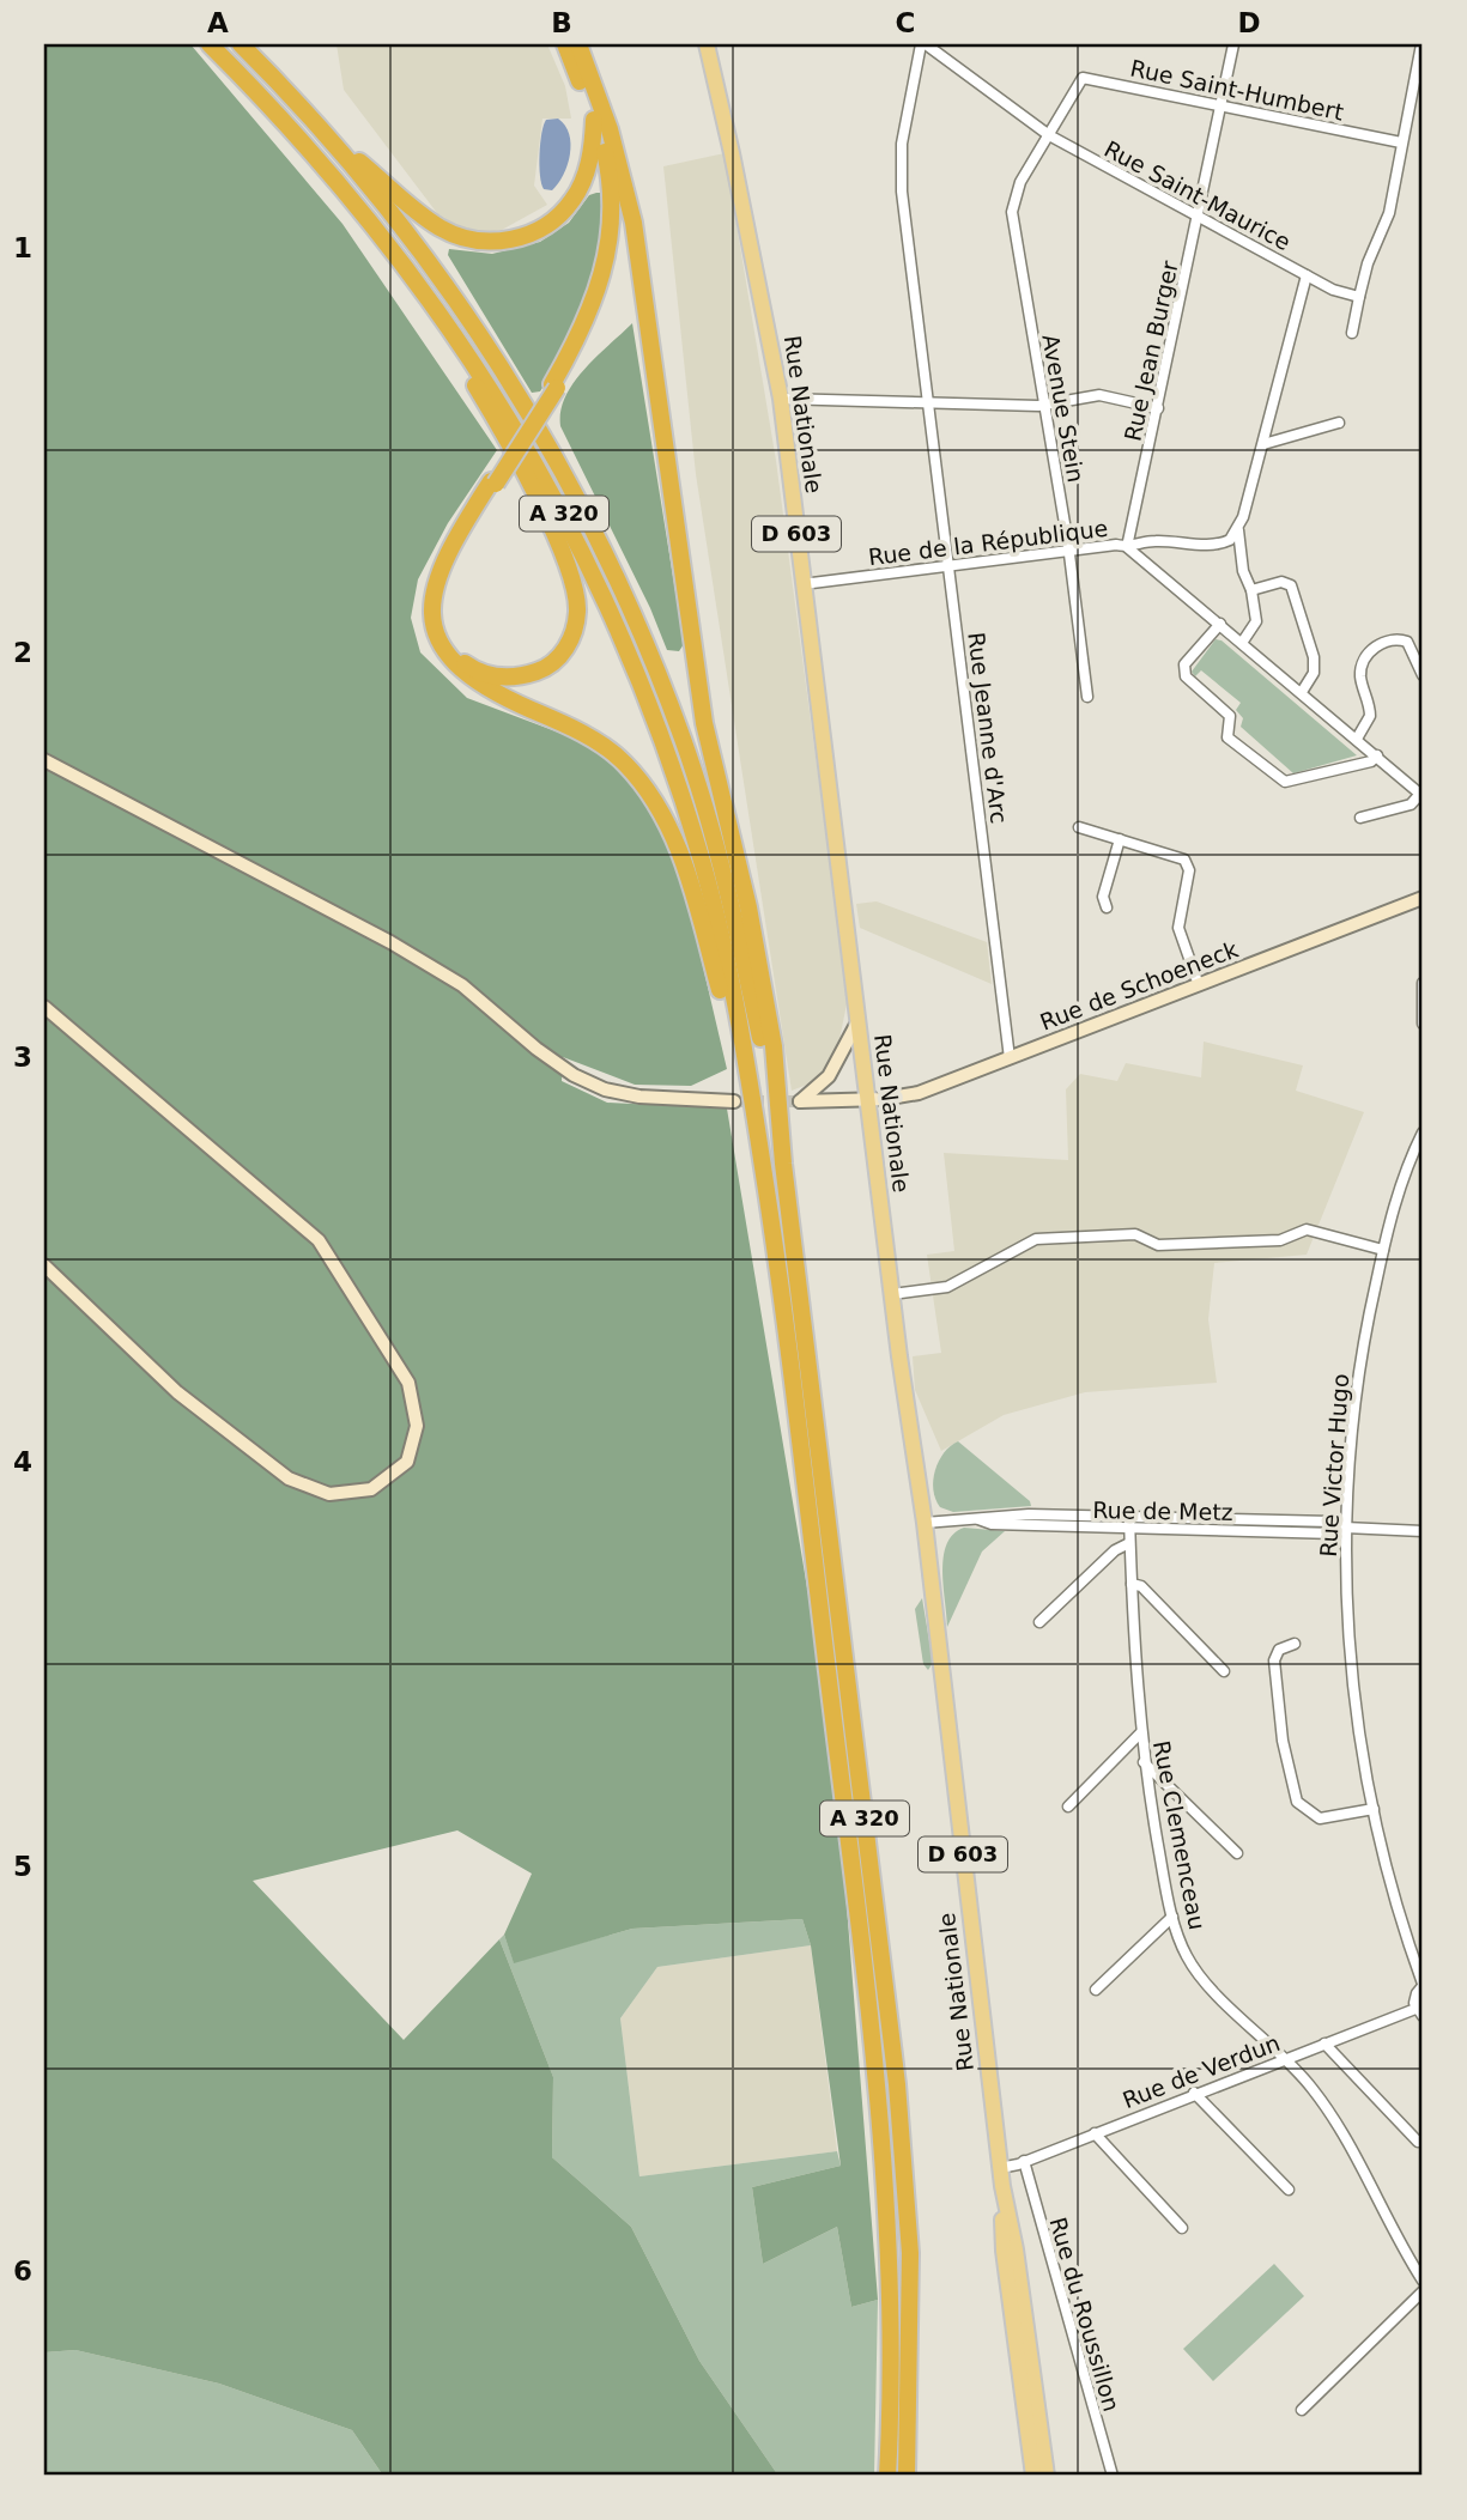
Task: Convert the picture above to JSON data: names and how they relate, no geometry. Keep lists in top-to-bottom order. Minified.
{"streets":{"highway":["A 320"],"main road":["Rue Nationale","D 603","Rue de Schoeneck"],"street":["Rue Saint-Humbert","Rue Saint-Maurice","Rue Jean Burger","Avenue Stein","Rue de la République","Rue Jeanne d'Arc","Rue Victor Hugo","Rue de Metz","Rue Clemenceau","Rue de Verdun","Rue du Roussillon"]},"crossings":[["Rue Saint-Humbert","Rue Saint-Maurice"],["Rue Saint-Humbert","Rue Jean Burger"],["Rue Saint-Humbert","Avenue Stein"],["Rue Saint-Maurice","Rue Jean Burger"],["Rue Saint-Maurice","Avenue Stein"],["Rue Saint-Maurice","Rue Jeanne d'Arc"],["Rue Jean Burger","Rue de la République"],["Avenue Stein","Rue de la République"],["Rue Nationale","Rue de la République"],["Rue Nationale","Rue de Schoeneck"],["Rue Nationale","Rue de Metz"],["Rue Nationale","Rue de Verdun"],["Rue de la République","Rue Jeanne d'Arc"],["Rue Jeanne d'Arc","Rue de Schoeneck"],["Rue Victor Hugo","Rue de Metz"],["Rue Victor Hugo","Rue de Verdun"],["Rue de Metz","Rue Clemenceau"],["Rue Clemenceau","Rue de Verdun"],["Rue de Verdun","Rue du Roussillon"]],"grid":{"columns":["A","B","C","D"],"rows":["1","2","3","4","5","6"]}}
